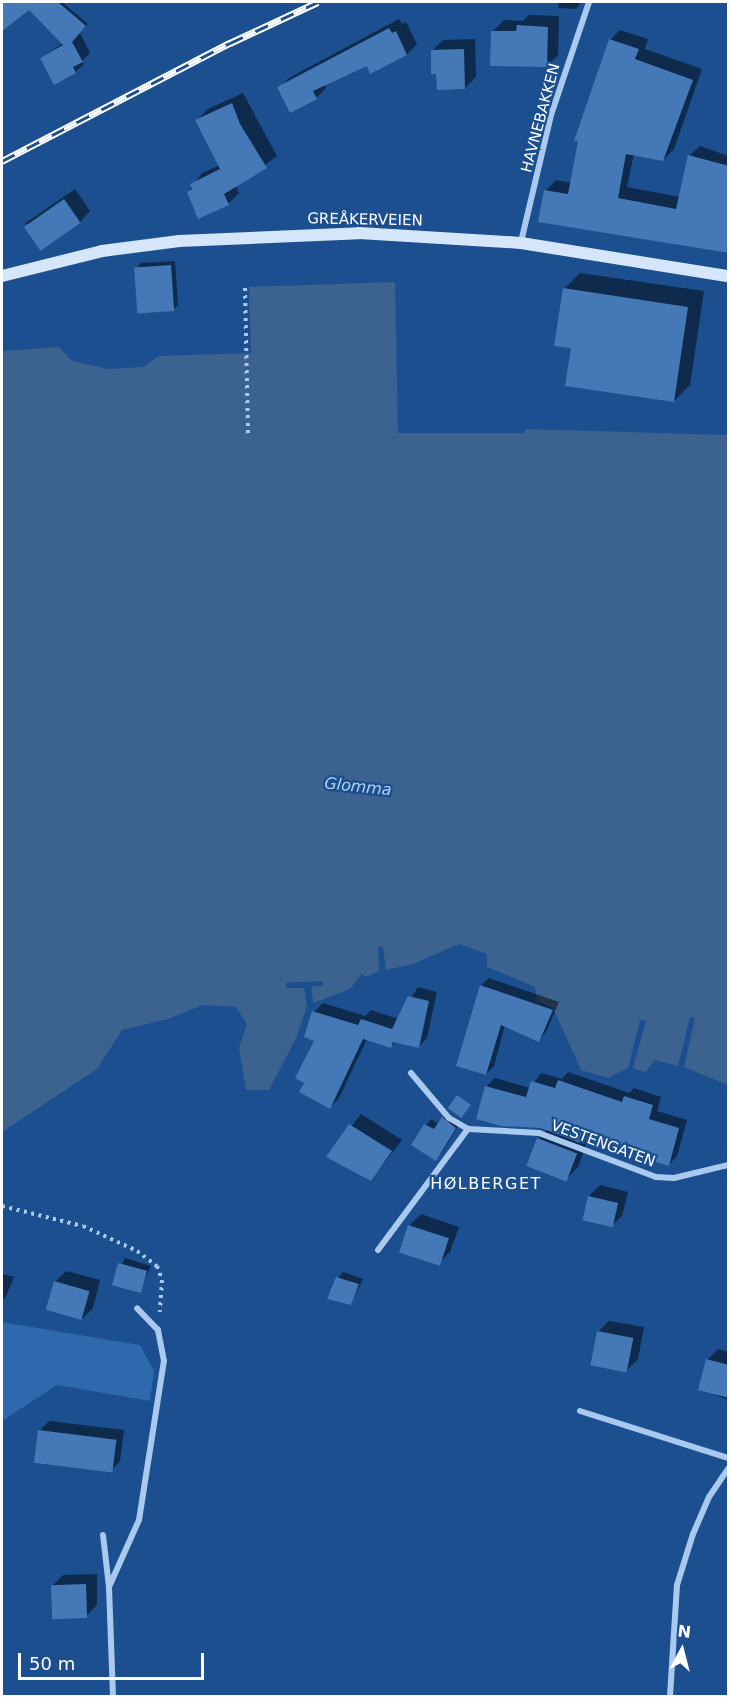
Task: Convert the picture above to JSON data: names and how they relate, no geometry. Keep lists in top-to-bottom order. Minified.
{"streets":{"main road":["GREÅKERVEIEN"],"street":["HAVNEBAKKEN","VESTENGATEN"]},"crossings":[["HAVNEBAKKEN","GREÅKERVEIEN"]],"districts":["HØLBERGET"],"water":["Glomma"],"scale_bar":"50 m","north":"top"}
